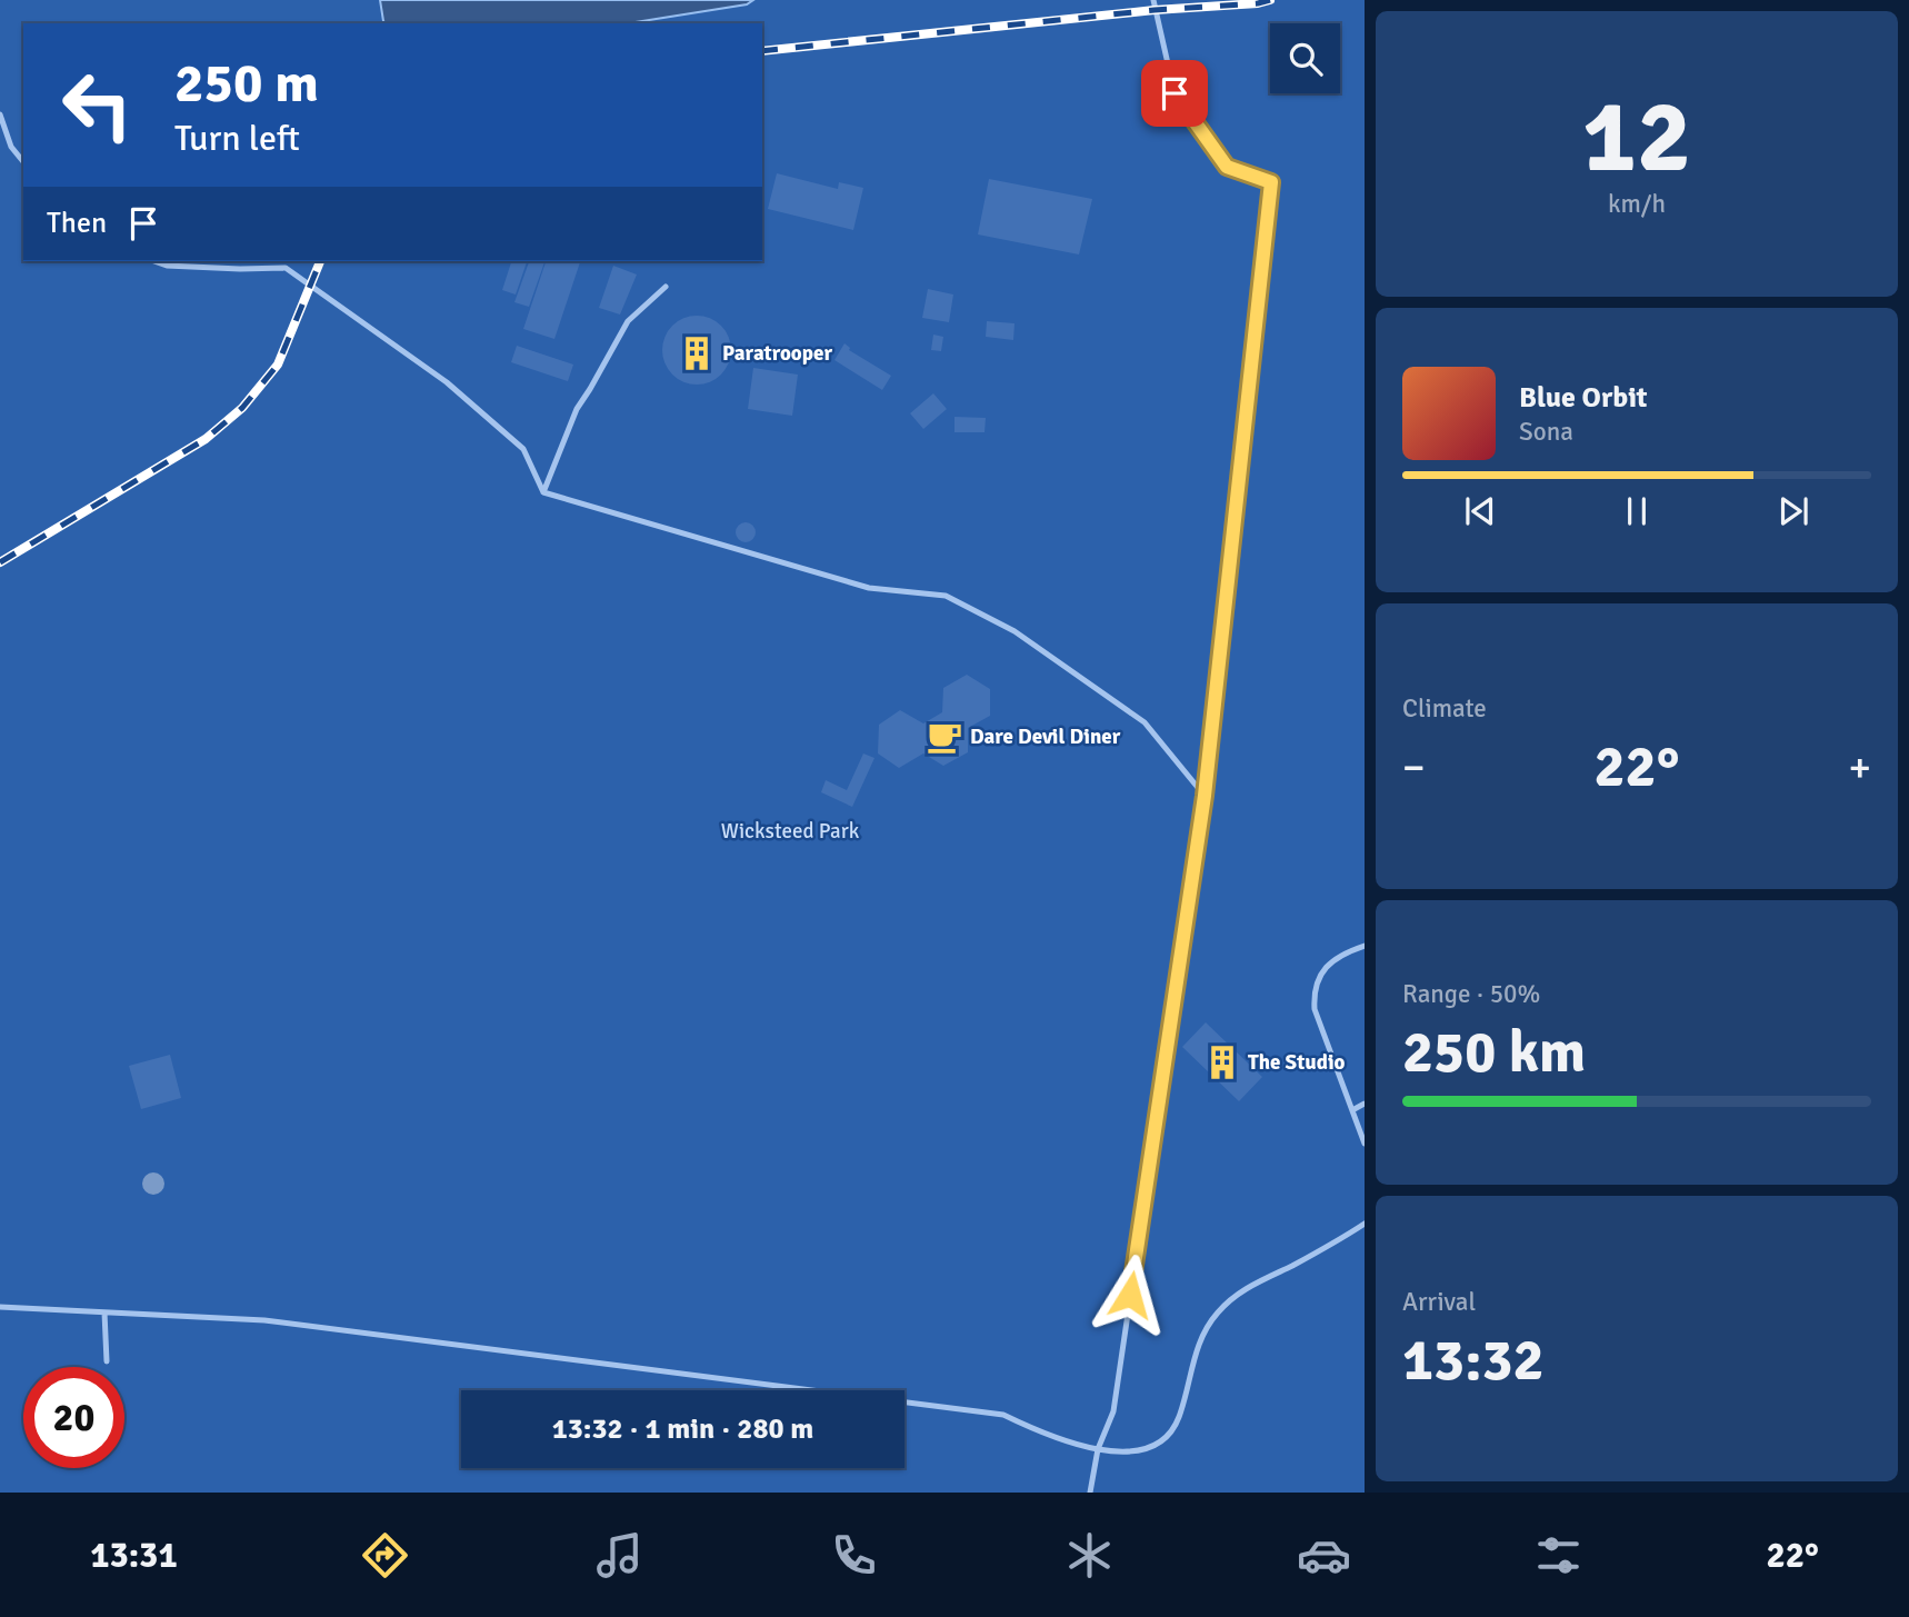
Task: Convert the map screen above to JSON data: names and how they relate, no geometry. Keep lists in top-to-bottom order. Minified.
{"parks":["Wicksteed Park"],"places":{"building":["Paratrooper","The Studio"],"cafe":["Dare Devil Diner"]},"page":{"tile":[["12","km/h"],"Climate",["Range · 50%","250 km"],["Arrival","13:32"]],"turn":["250 m","Turn left"],"then":"Then","song":["Blue Orbit","Sona"],"heat":["−","22°","+"],"limit":"20","trip":"13:32 · 1 min · 280 m","tabs":["13:31","22°"]}}
